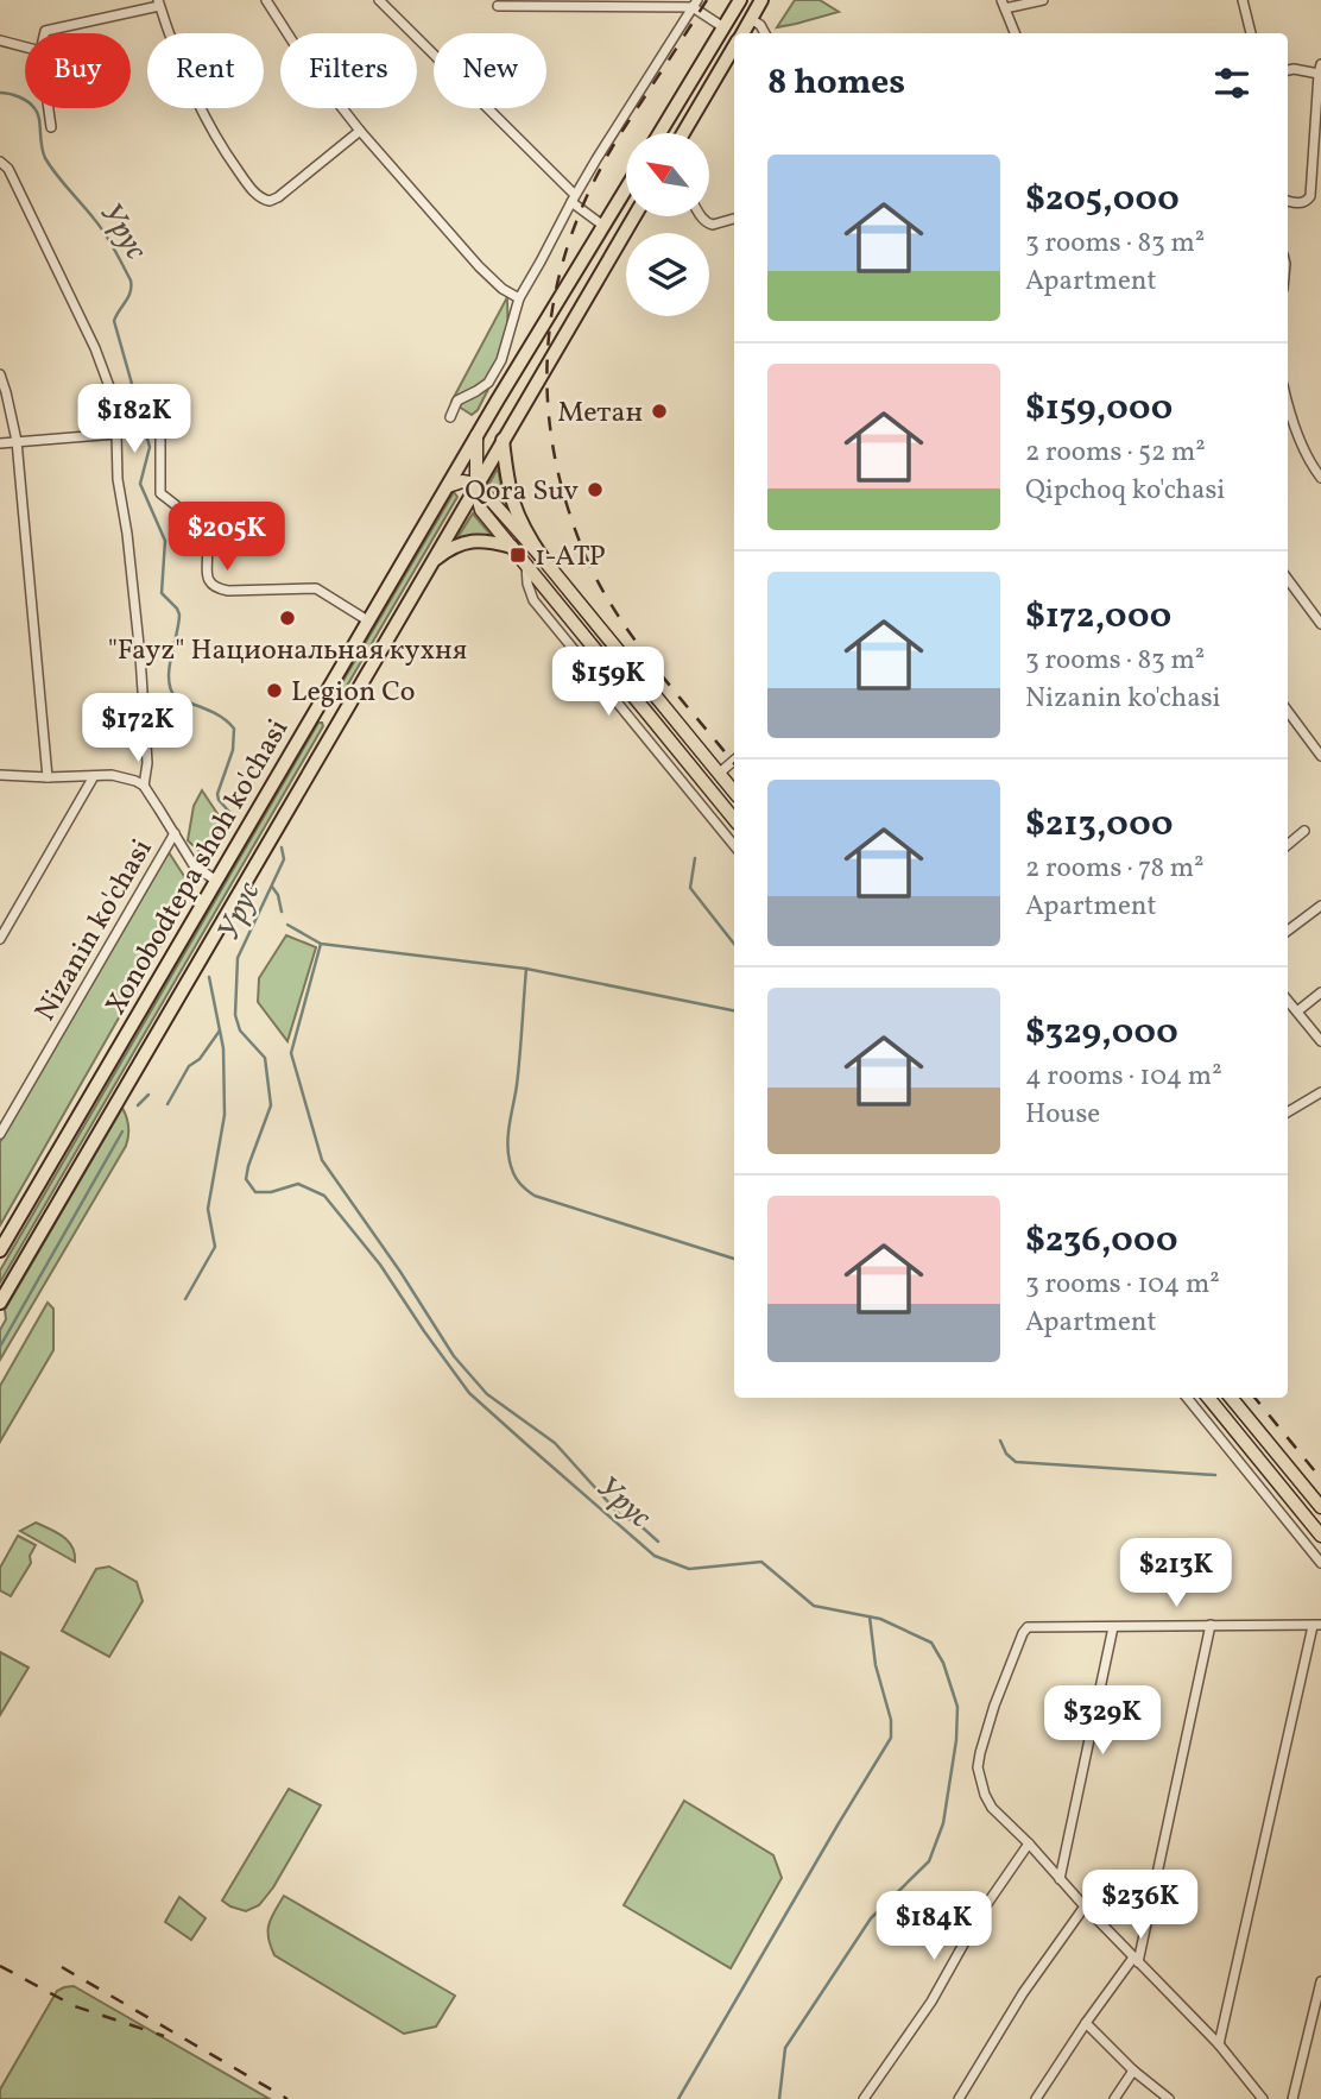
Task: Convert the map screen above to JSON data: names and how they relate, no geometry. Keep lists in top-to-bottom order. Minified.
{"streets":{"highway":["Xonobodtepa shoh ko'chasi"],"street":["Nizanin ko'chasi"]},"water":["Урус"],"places":{"other":["Метан","Qora Suv","\"Fayz\" Национальная кухня","Legion Co"],"transit":["1-ATP"]},"north":"top left","page":{"chip":["Buy","Rent","Filters","New"],"heading":"8 homes","list":[{"name":"$205,000","note":"3 rooms · 83 m² · Apartment"},{"name":"$159,000","note":"2 rooms · 52 m² · Qipchoq ko'chasi"},{"name":"$172,000","note":"3 rooms · 83 m² · Nizanin ko'chasi"},{"name":"$213,000","note":"2 rooms · 78 m² · Apartment"},{"name":"$329,000","note":"4 rooms · 104 m² · House"},{"name":"$236,000","note":"3 rooms · 104 m² · Apartment"}],"price":["$182K","$205K","$159K","$172K","$213K","$329K","$236K","$184K"]}}
